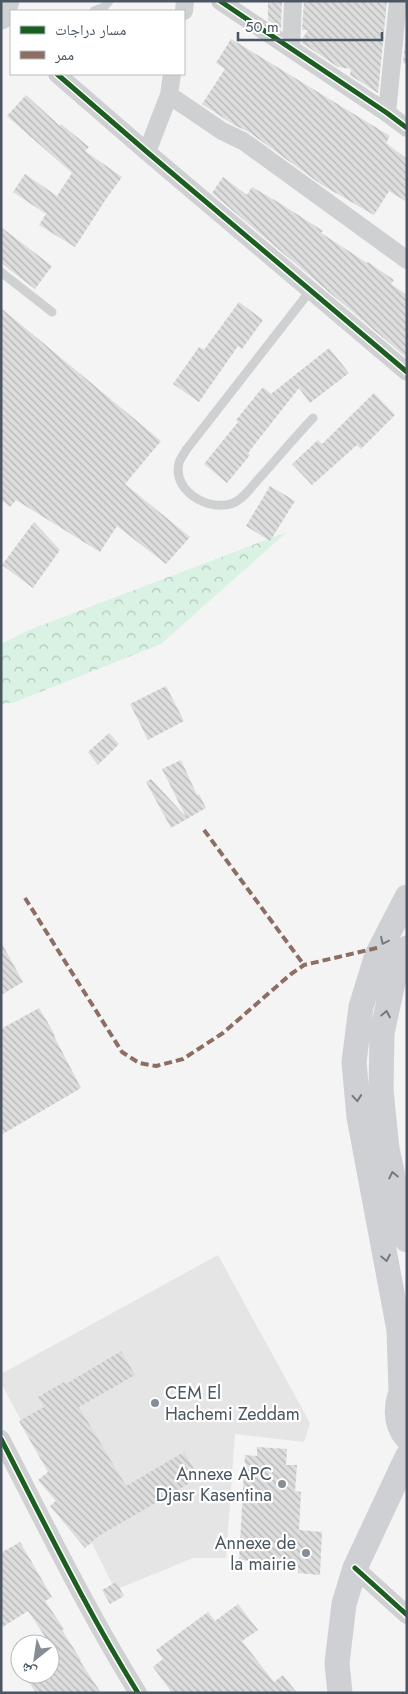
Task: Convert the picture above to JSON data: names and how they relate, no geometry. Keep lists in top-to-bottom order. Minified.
{"places":["CEM El Hachemi Zeddam","Annexe APC Djasr Kasentina","Annexe de la mairie"],"legend":["مسار دراجات","ممر"],"scale_bar":"50 m","north":"bottom left"}
